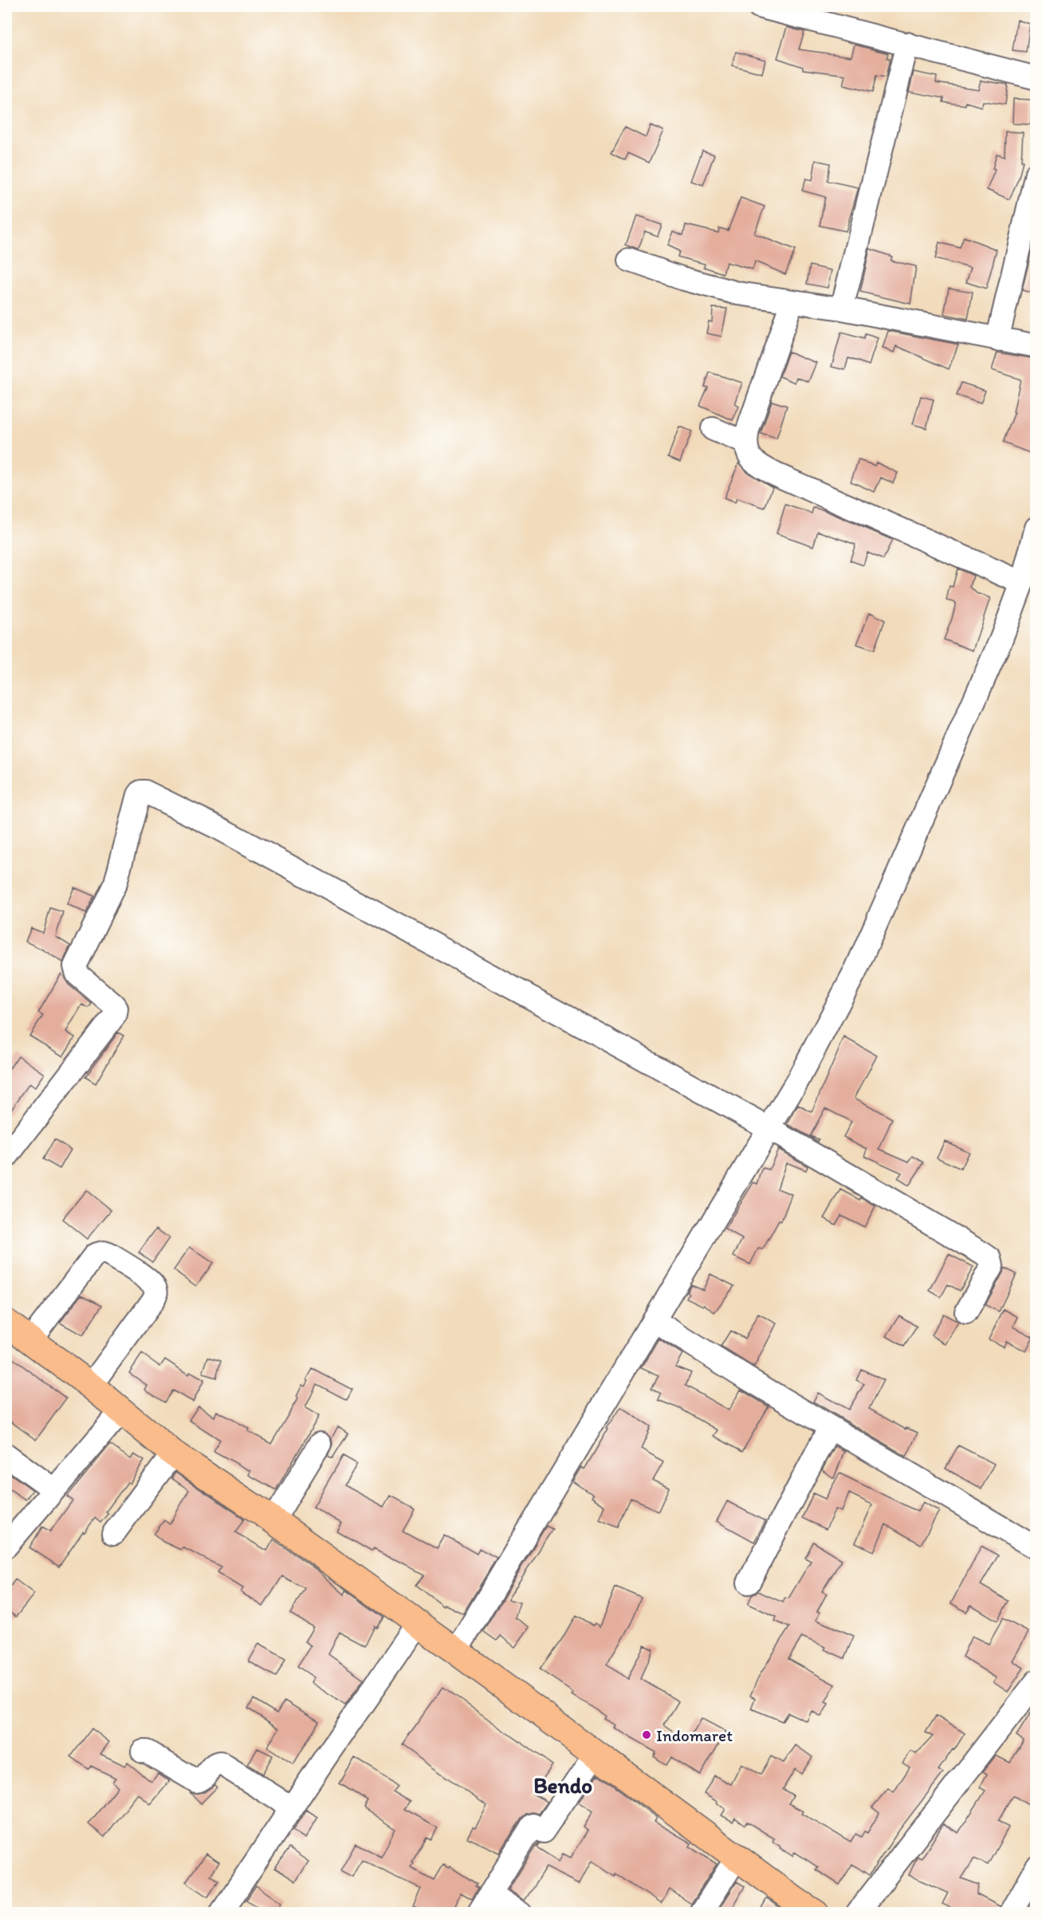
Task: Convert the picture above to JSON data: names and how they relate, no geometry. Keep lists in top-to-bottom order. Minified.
{"districts":["Bendo"],"places":["Indomaret"]}
